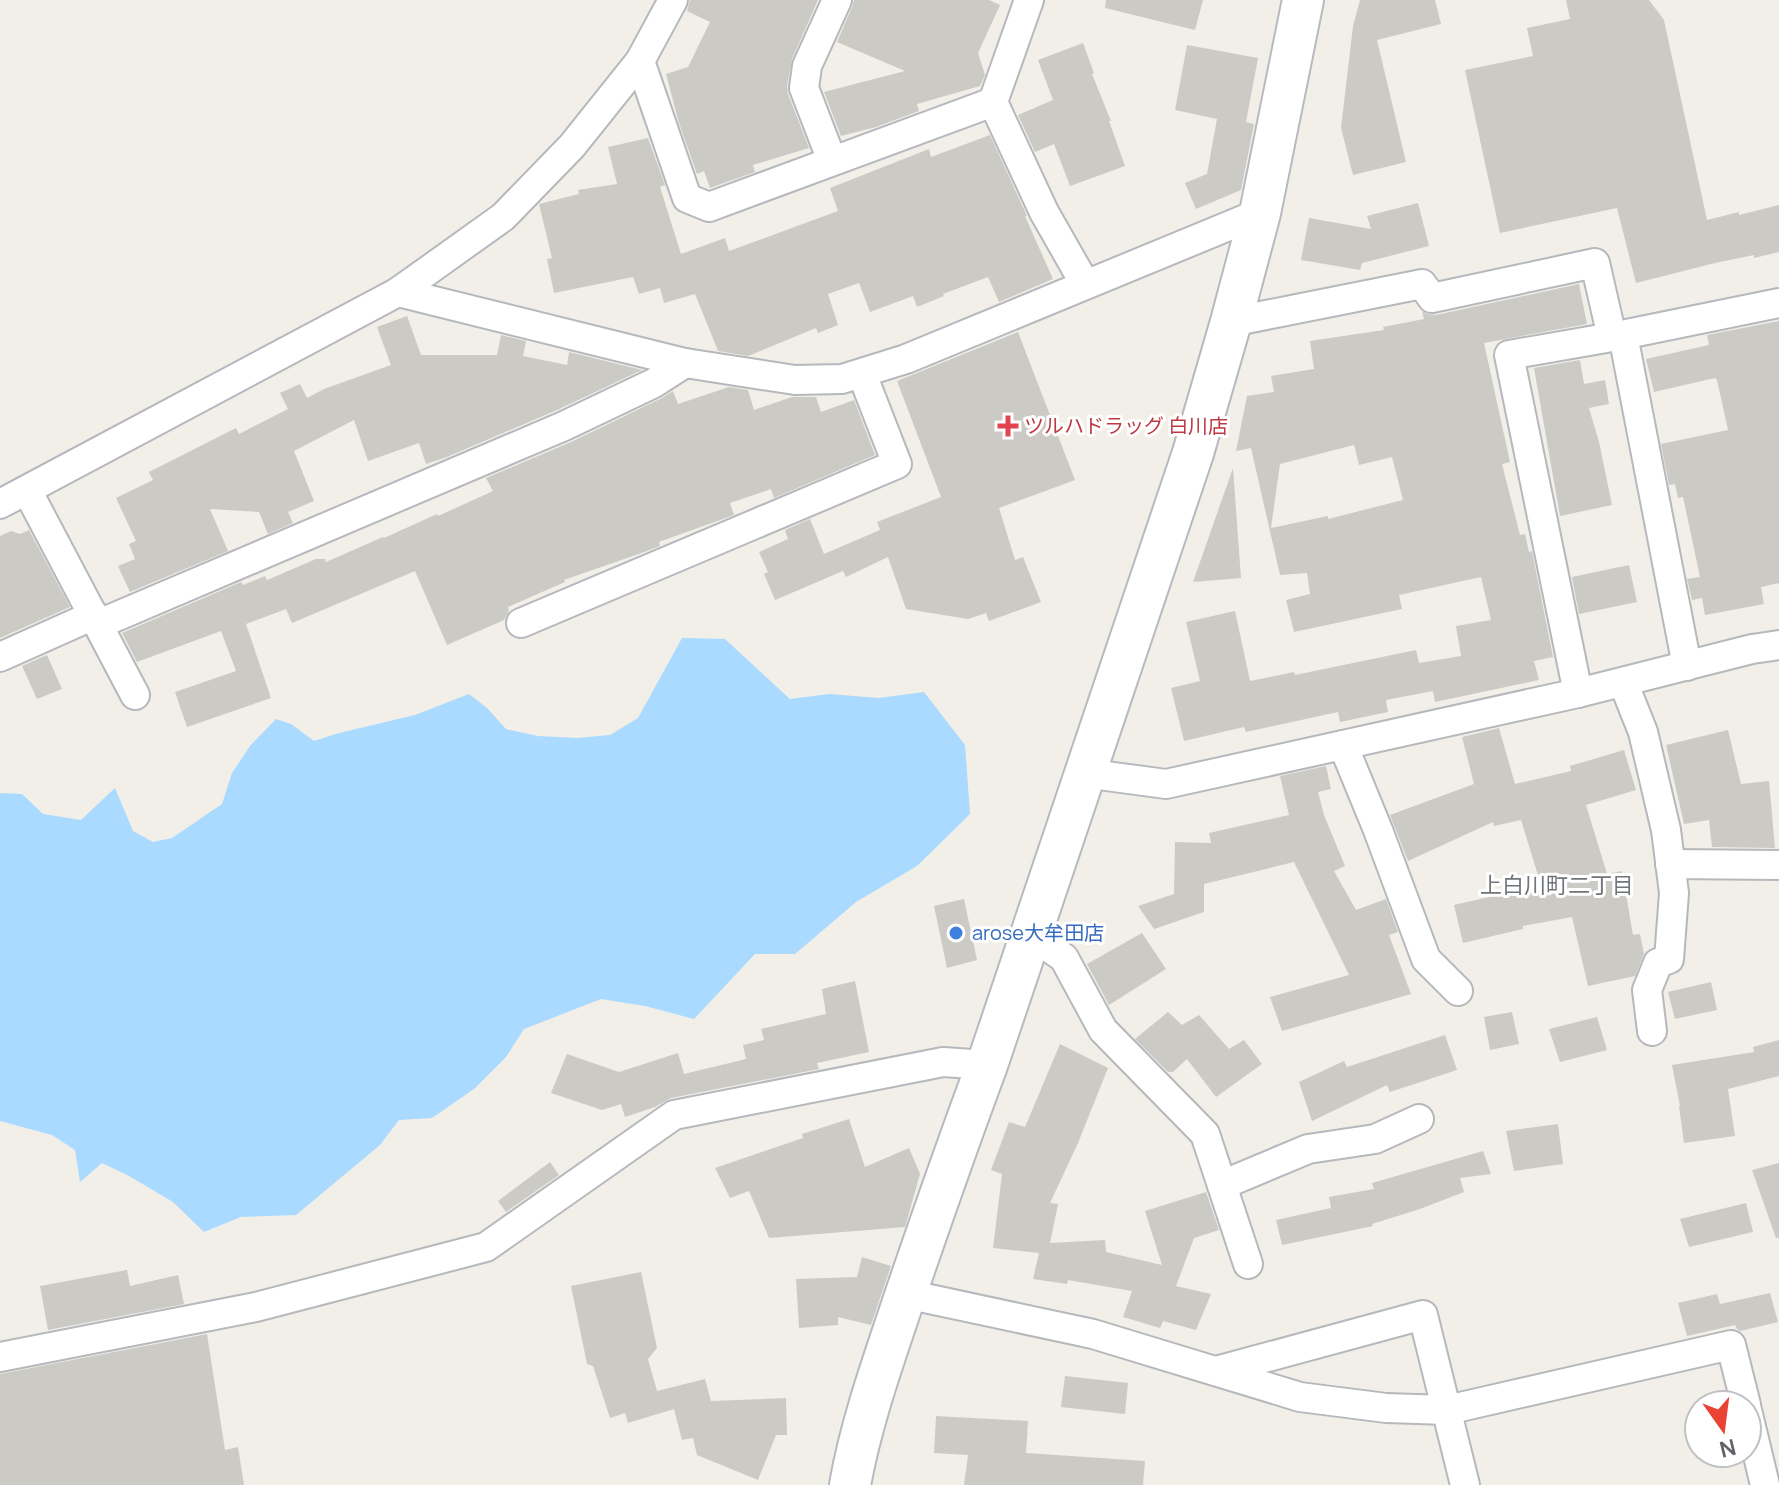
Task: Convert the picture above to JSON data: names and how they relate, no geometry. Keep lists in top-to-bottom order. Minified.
{"districts":["上白川町二丁目"],"places":{"health":["ツルハドラッグ 白川店"],"other":["arose大牟田店"]},"north":"bottom"}
